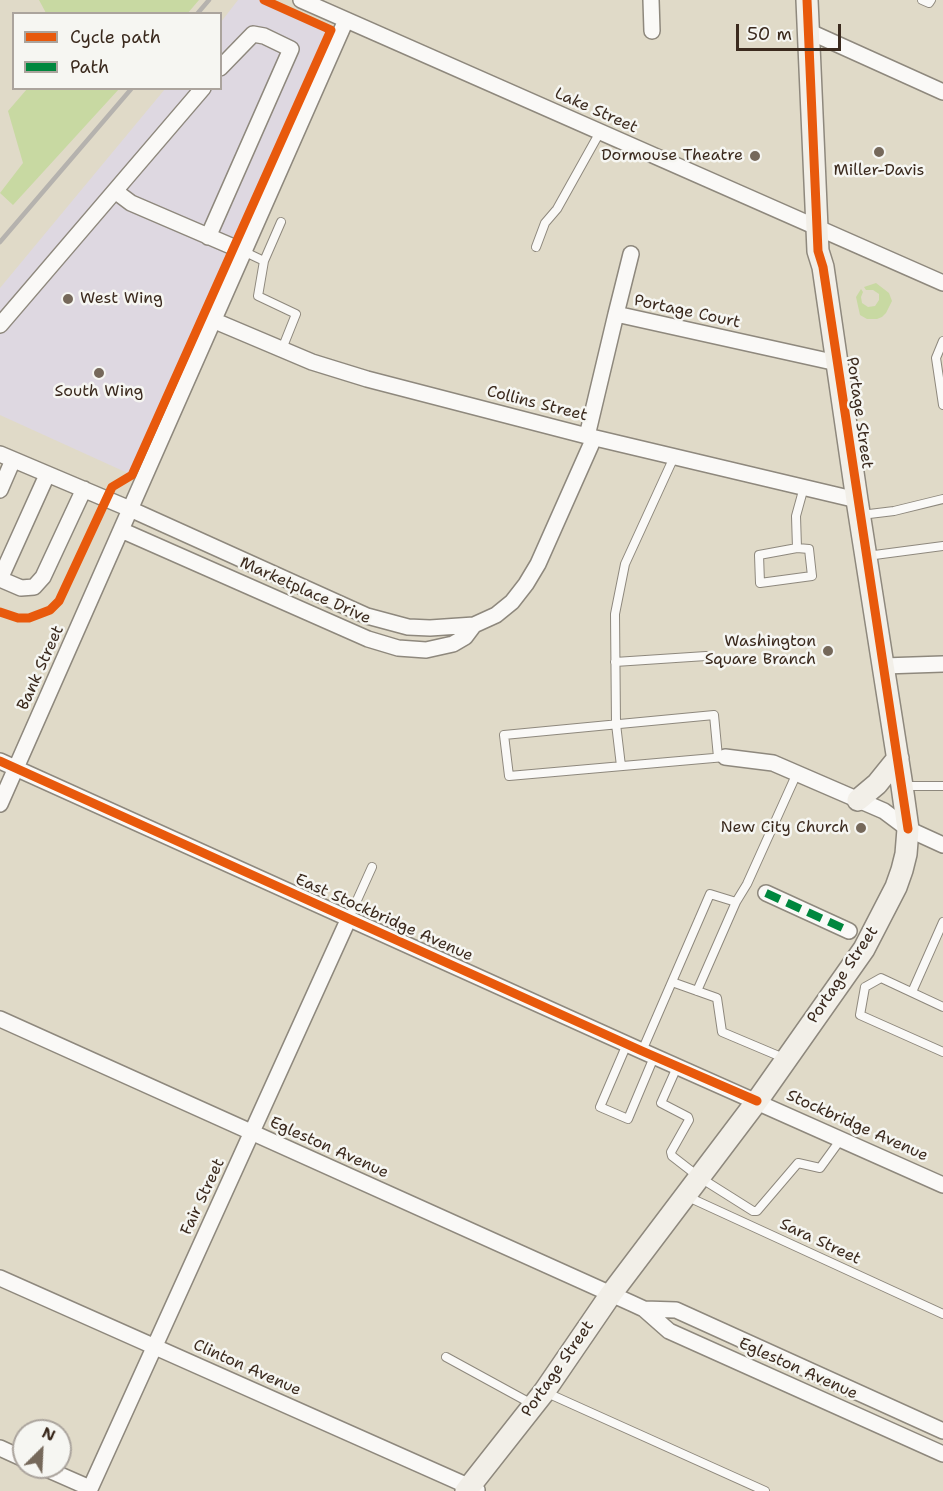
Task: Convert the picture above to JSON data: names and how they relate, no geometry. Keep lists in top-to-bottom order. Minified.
{"streets":{"main road":["Portage Street"],"street":["Lake Street","Portage Court","Collins Street","Marketplace Drive","Bank Street","East Stockbridge Avenue","Stockbridge Avenue","Egleston Avenue","Fair Street","Clinton Avenue"],"lane":["Sara Street"]},"crossings":[["Lake Street","Portage Street"],["Lake Street","Bank Street"],["Portage Court","Collins Street"],["Portage Court","Portage Street"],["Portage Court","Marketplace Drive"],["Collins Street","Portage Street"],["Collins Street","Marketplace Drive"],["Collins Street","Bank Street"],["Portage Street","East Stockbridge Avenue"],["Portage Street","Stockbridge Avenue"],["Portage Street","Egleston Avenue"],["Portage Street","Sara Street"],["Portage Street","Clinton Avenue"],["Marketplace Drive","Bank Street"],["Bank Street","East Stockbridge Avenue"],["East Stockbridge Avenue","Stockbridge Avenue"],["East Stockbridge Avenue","Fair Street"],["Egleston Avenue","Fair Street"],["Fair Street","Clinton Avenue"]],"places":["Miller-Davis","Dormouse Theatre","West Wing","South Wing","Washington Square Branch","New City Church"],"legend":["Cycle path","Path"],"scale_bar":"50 m","north":"top right"}
